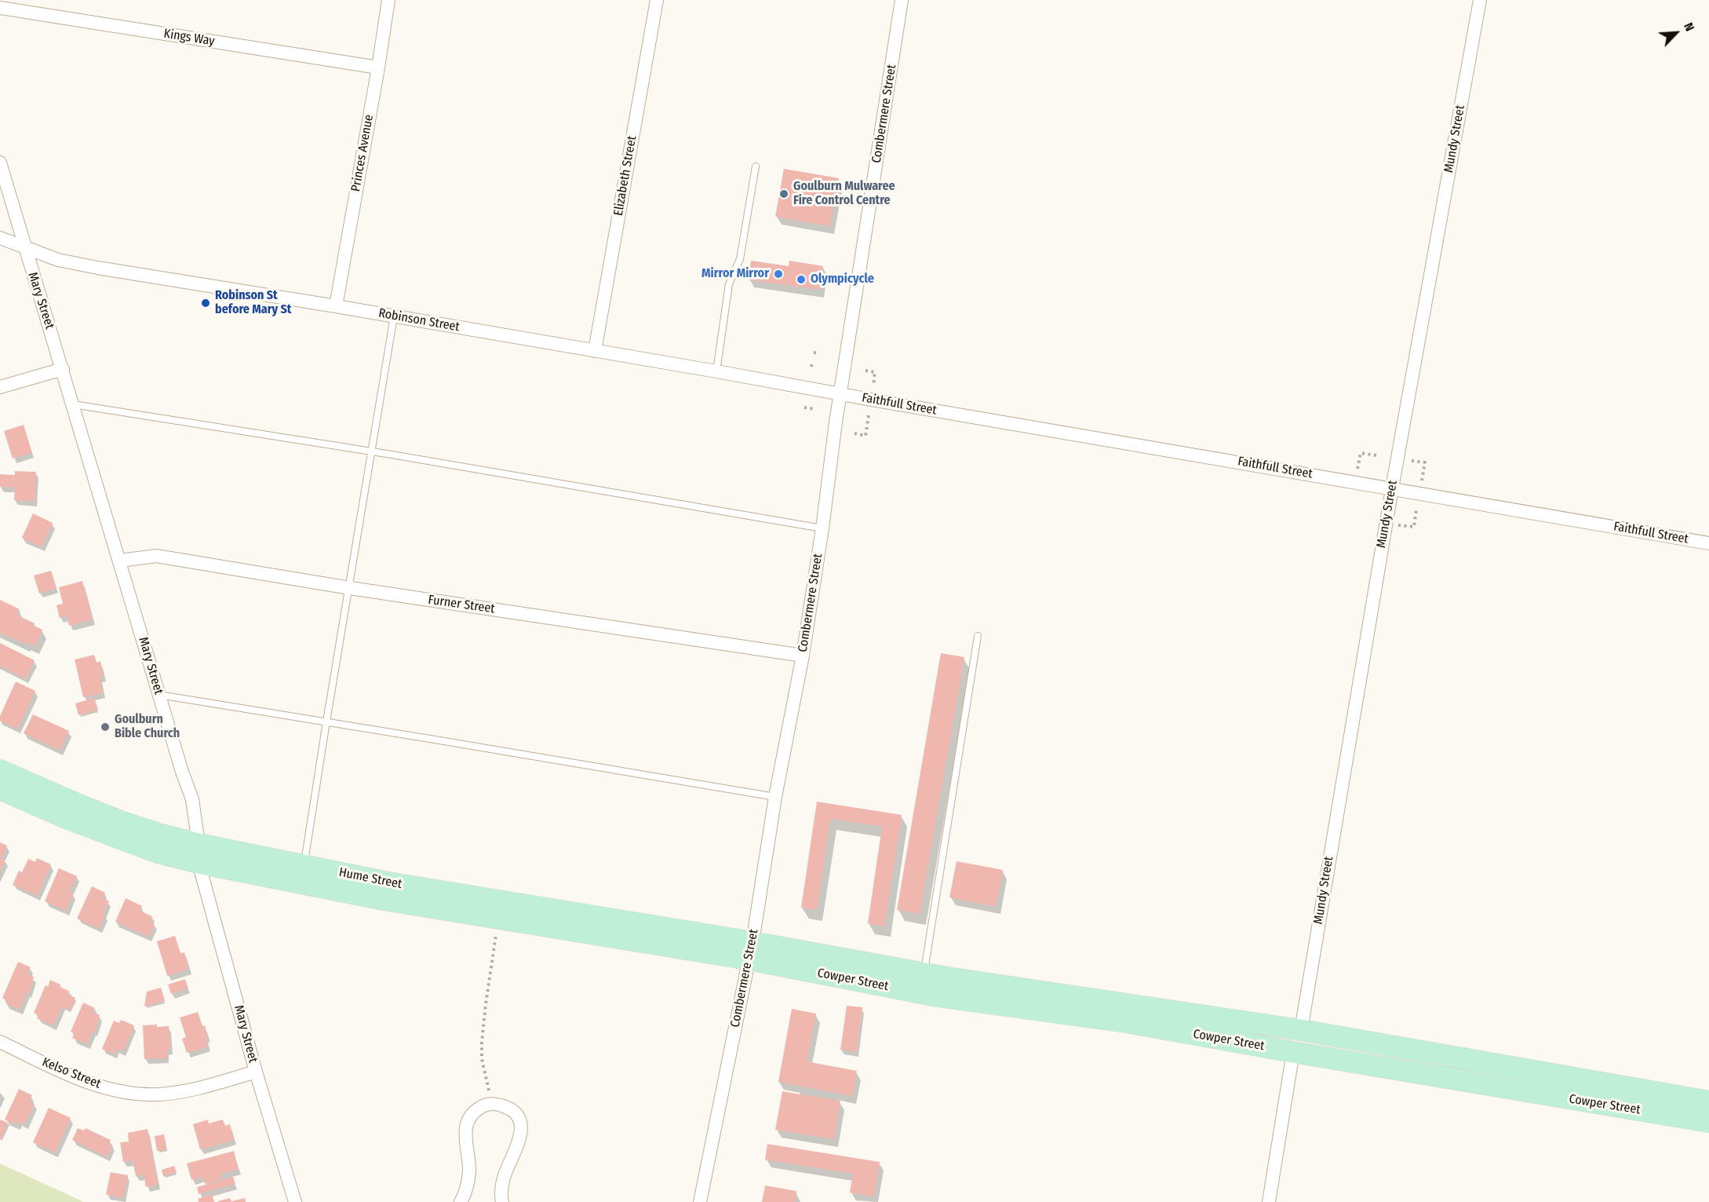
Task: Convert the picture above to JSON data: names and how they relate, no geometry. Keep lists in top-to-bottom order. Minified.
{"streets":{"main road":["Hume Street","Cowper Street"],"street":["Kings Way","Combermere Street","Mundy Street","Princes Avenue","Elizabeth Street","Mary Street","Robinson Street","Faithfull Street","Furner Street","Kelso Street"]},"crossings":[["Kings Way","Princes Avenue"],["Combermere Street","Robinson Street"],["Combermere Street","Faithfull Street"],["Combermere Street","Furner Street"],["Combermere Street","Hume Street"],["Combermere Street","Cowper Street"],["Mundy Street","Faithfull Street"],["Mundy Street","Cowper Street"],["Princes Avenue","Robinson Street"],["Elizabeth Street","Robinson Street"],["Mary Street","Robinson Street"],["Mary Street","Furner Street"],["Mary Street","Hume Street"],["Mary Street","Kelso Street"],["Robinson Street","Faithfull Street"],["Hume Street","Cowper Street"]],"places":["Goulburn Mulwaree Fire Control Centre","Mirror Mirror","Olympicycle","Robinson St before Mary St","Goulburn Bible Church"],"north":"top right"}
